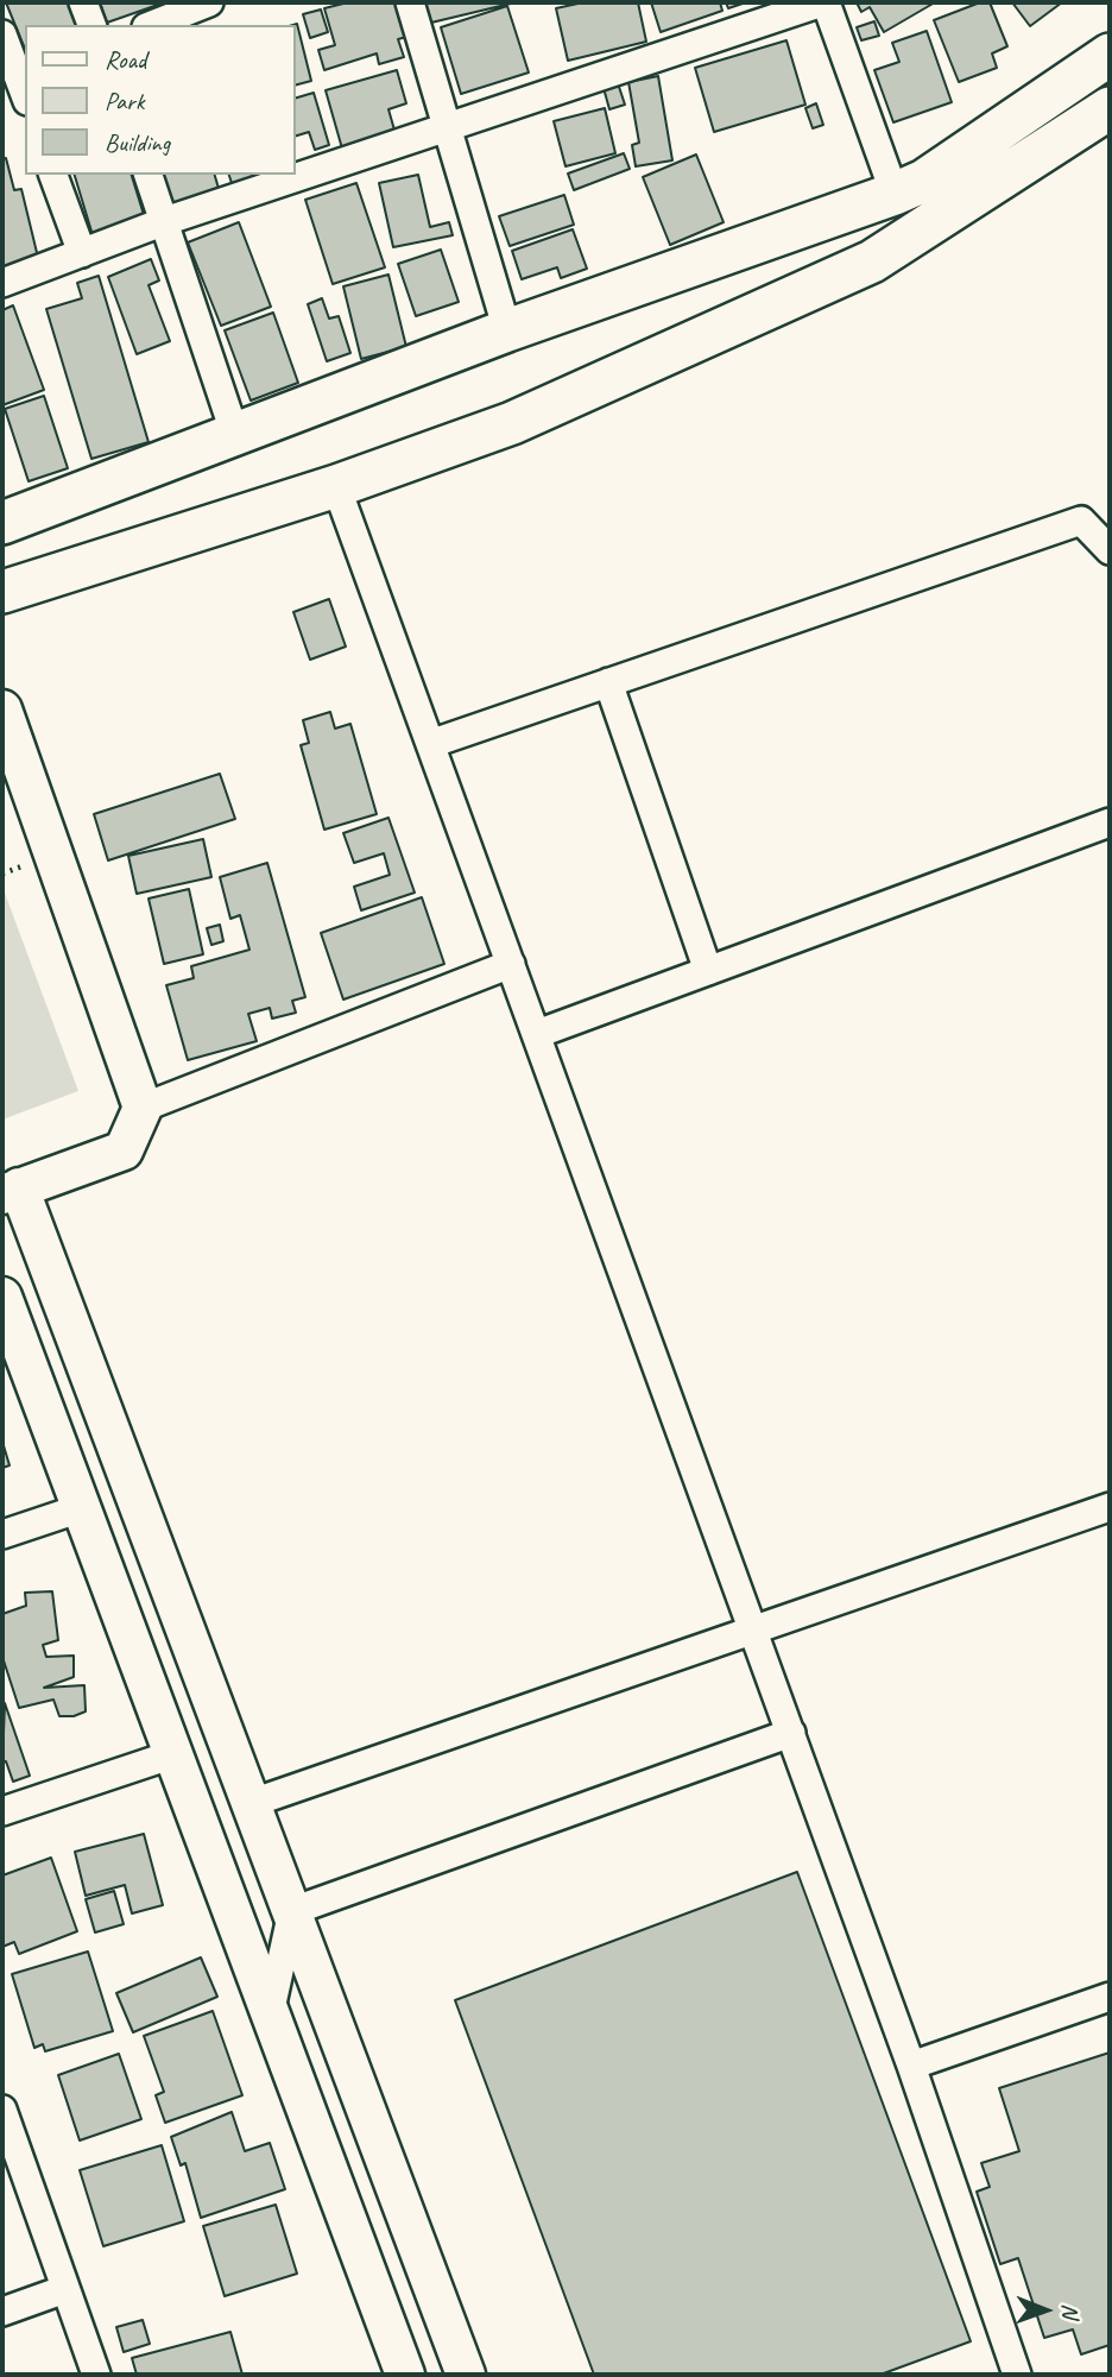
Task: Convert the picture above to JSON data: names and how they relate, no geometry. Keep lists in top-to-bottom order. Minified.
{"legend":["Road","Park","Building"],"north":"right"}
